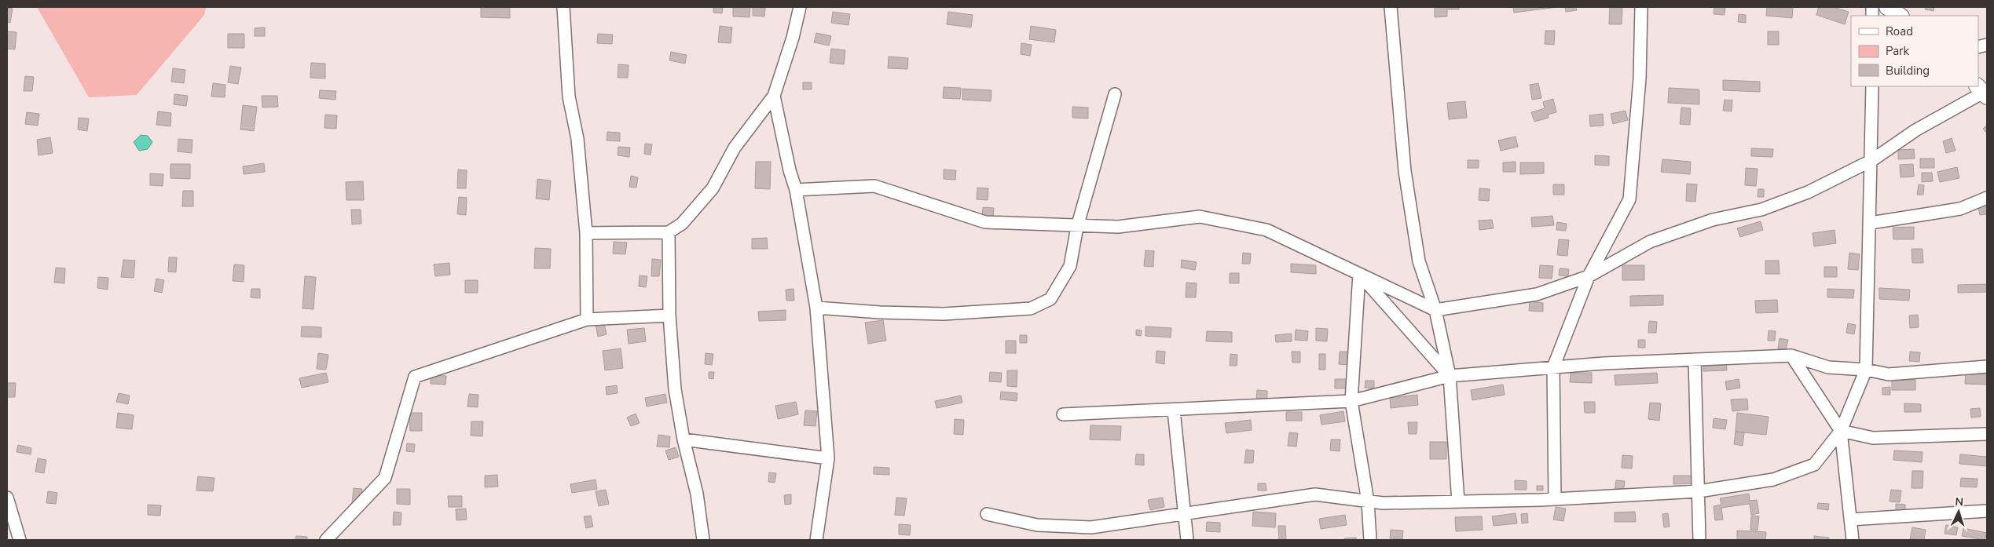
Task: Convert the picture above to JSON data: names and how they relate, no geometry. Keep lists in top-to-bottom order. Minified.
{"legend":["Road","Park","Building"],"north":"top"}
